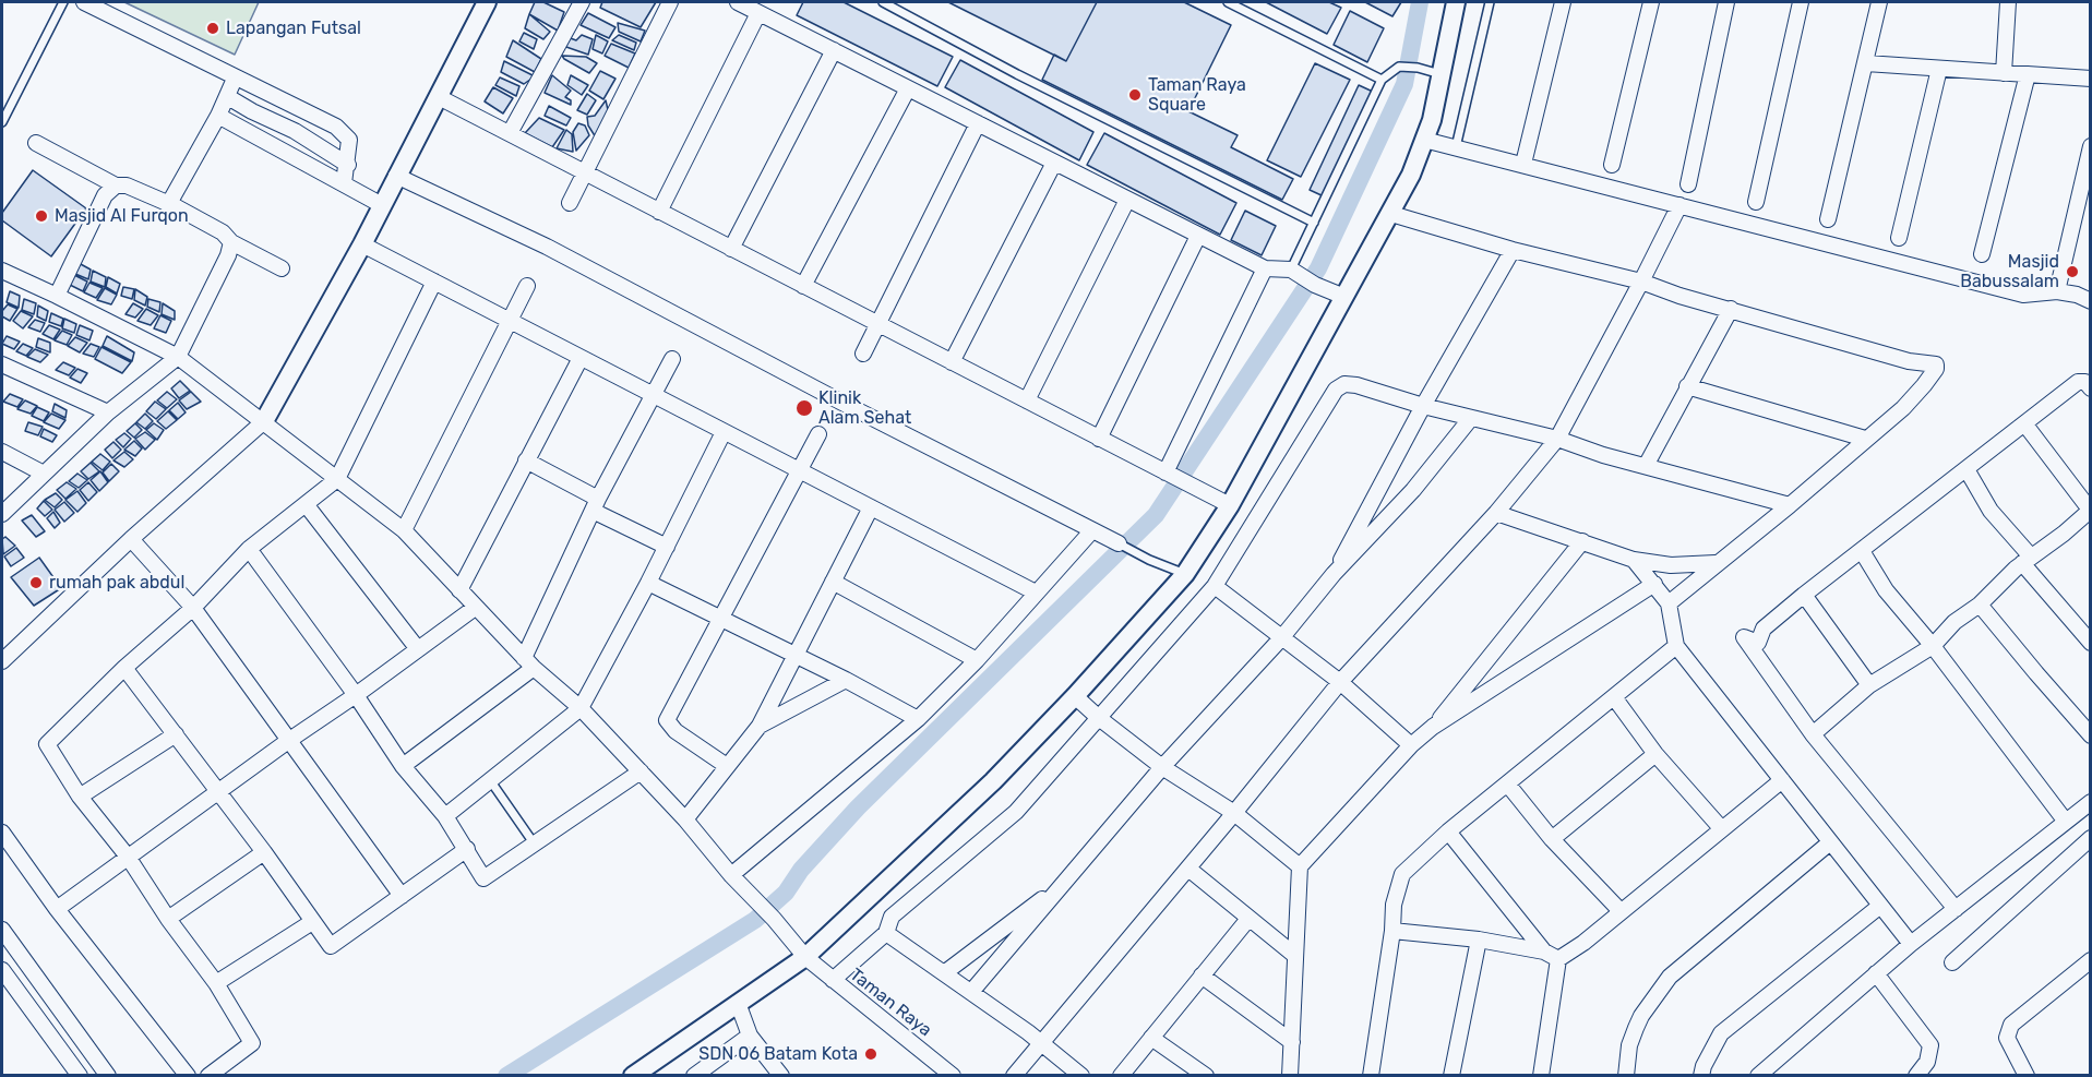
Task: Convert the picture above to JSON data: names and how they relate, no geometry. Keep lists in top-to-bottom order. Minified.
{"streets":{"street":["Taman Raya"]},"places":["Lapangan Futsal","Taman Raya Square","Masjid Al Furqon","Masjid Babussalam","Klinik Alam Sehat","rumah pak abdul","SDN 06 Batam Kota"]}
